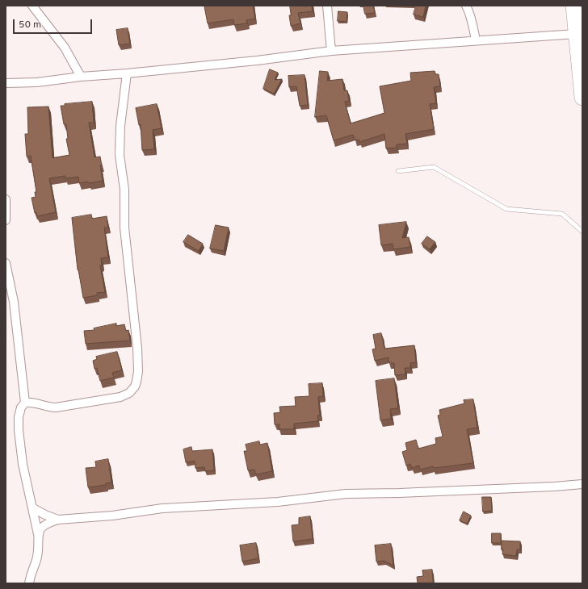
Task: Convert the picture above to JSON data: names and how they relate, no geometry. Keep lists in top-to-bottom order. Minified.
{"scale_bar":"50 m"}
